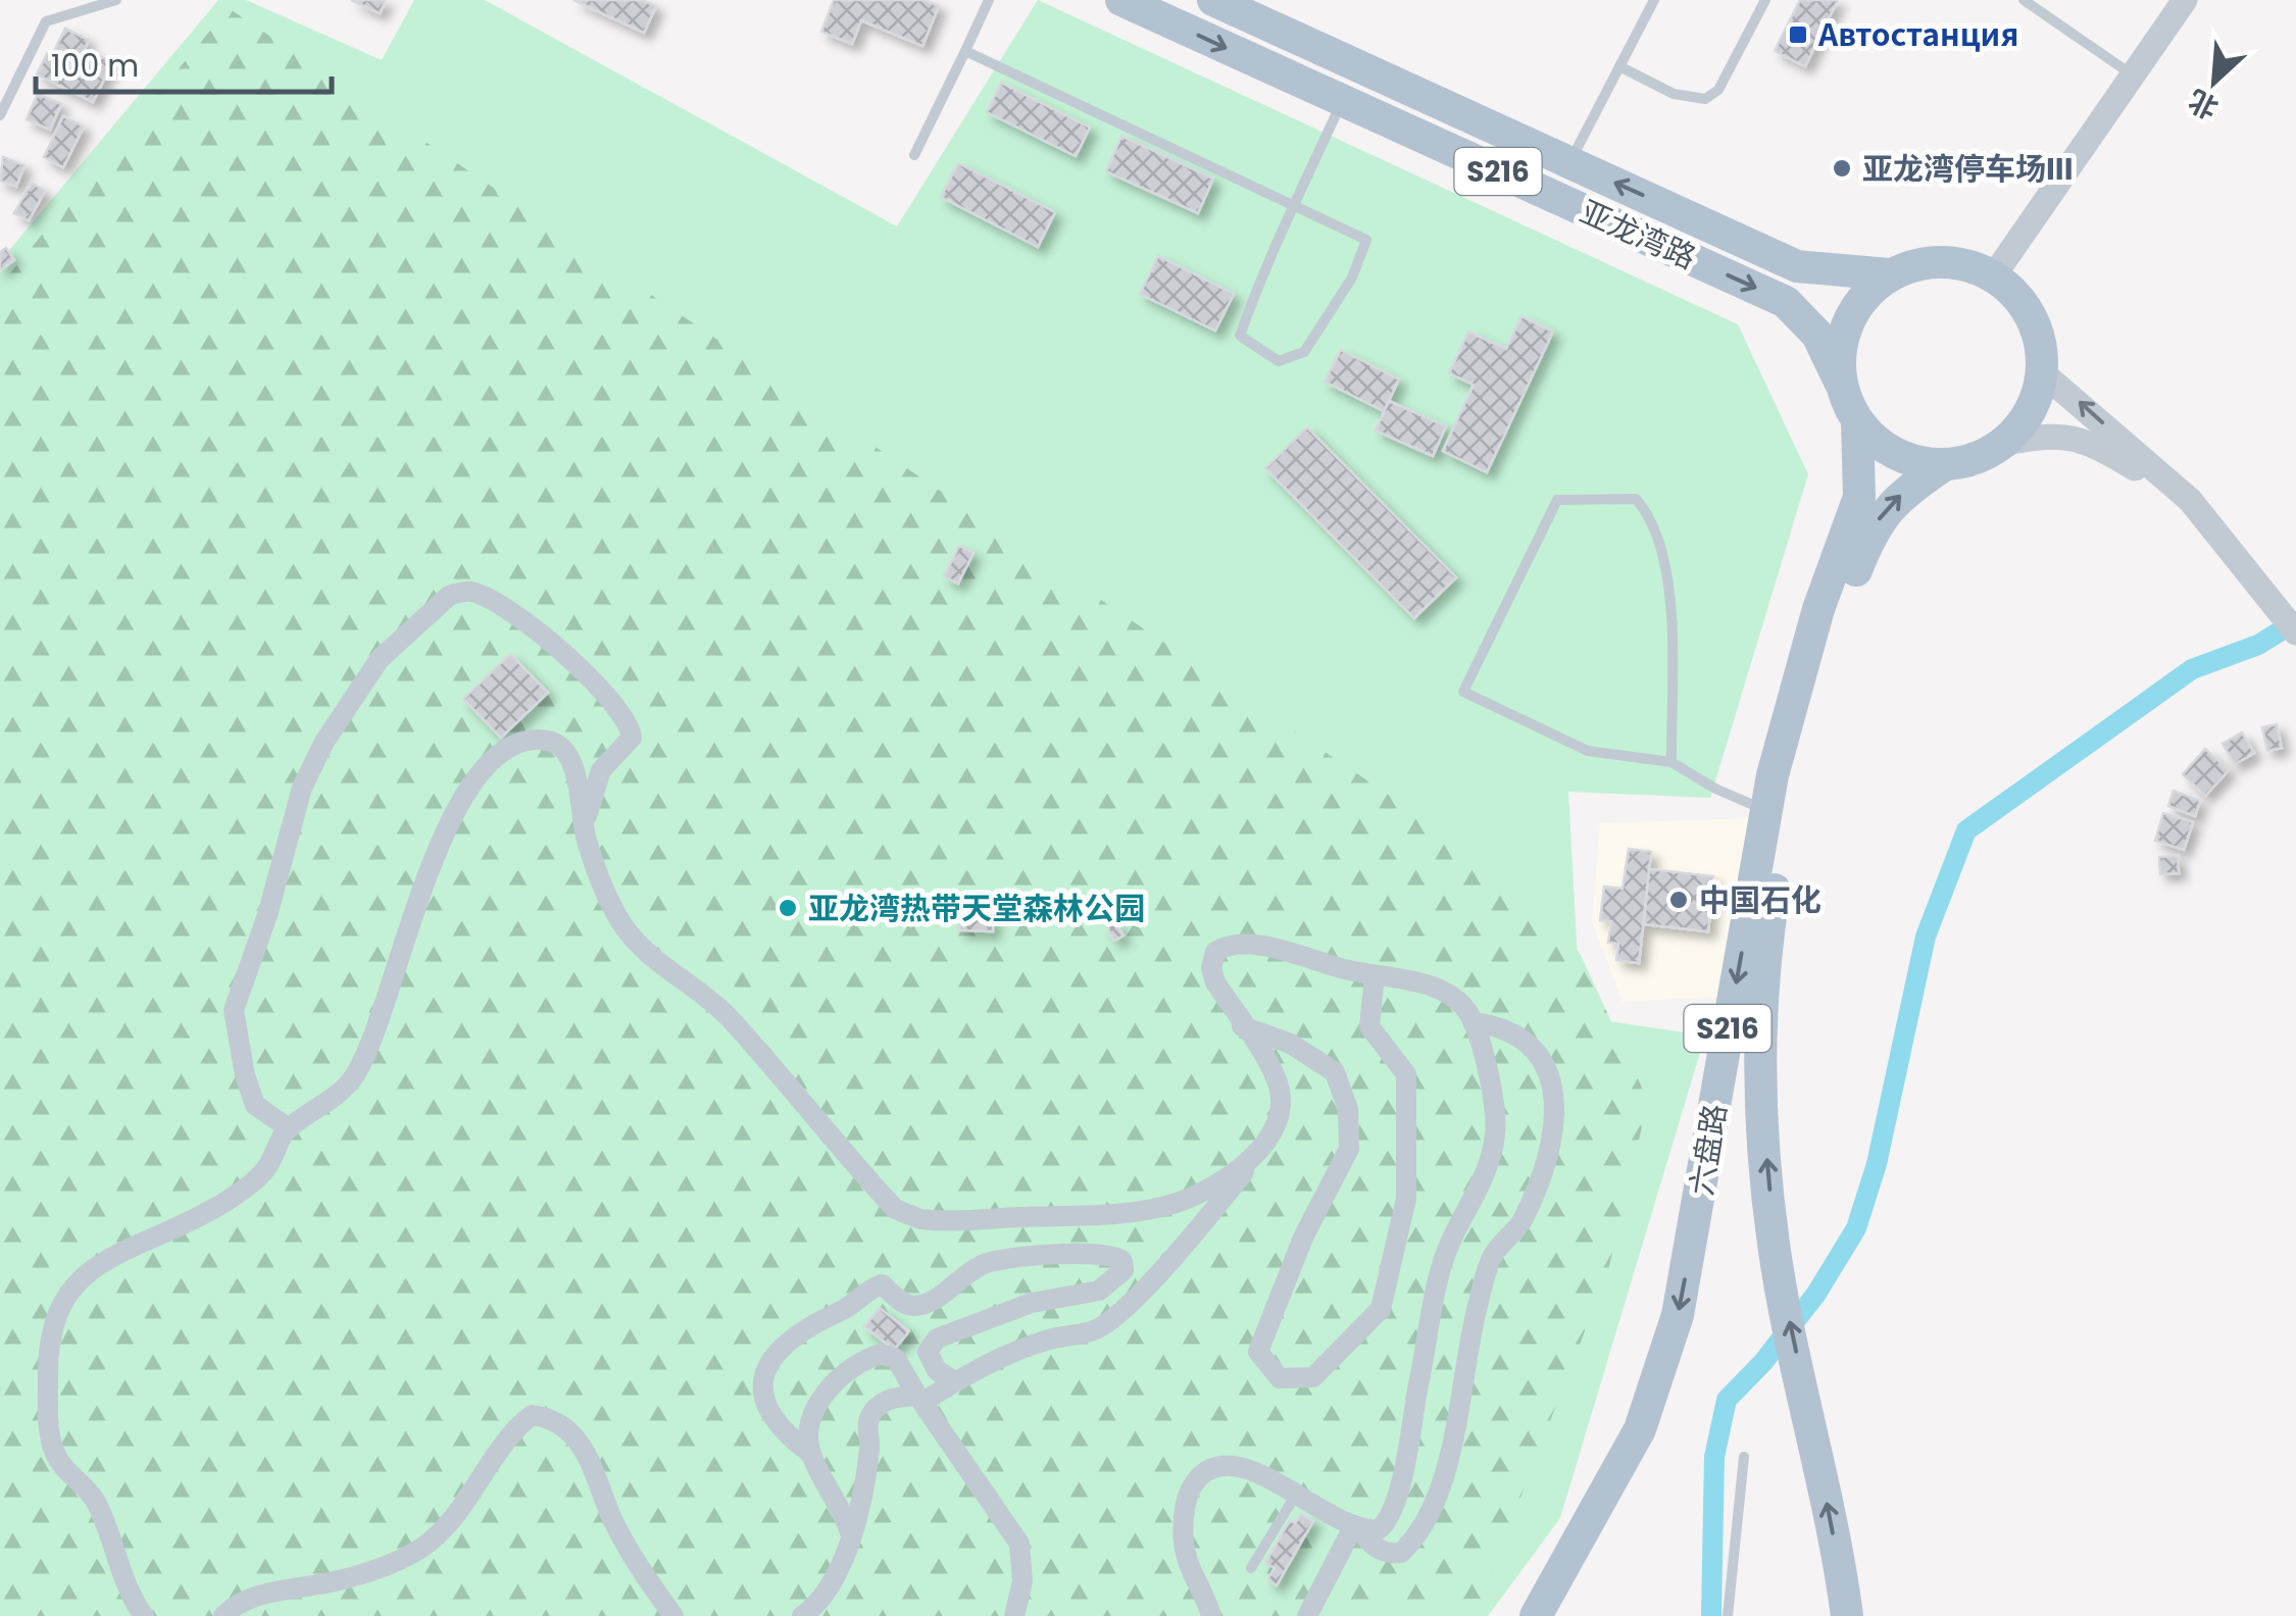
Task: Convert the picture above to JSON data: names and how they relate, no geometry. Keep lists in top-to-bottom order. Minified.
{"streets":{"main road":["S216","亚龙湾路","六盘路"]},"crossings":[["S216","亚龙湾路"],["S216","六盘路"],["亚龙湾路","六盘路"]],"places":{"transit":["Автостанция"],"other":["亚龙湾停车场III","中国石化","亚龙湾热带天堂森林公园"]},"scale_bar":"100 m","north":"bottom left"}
